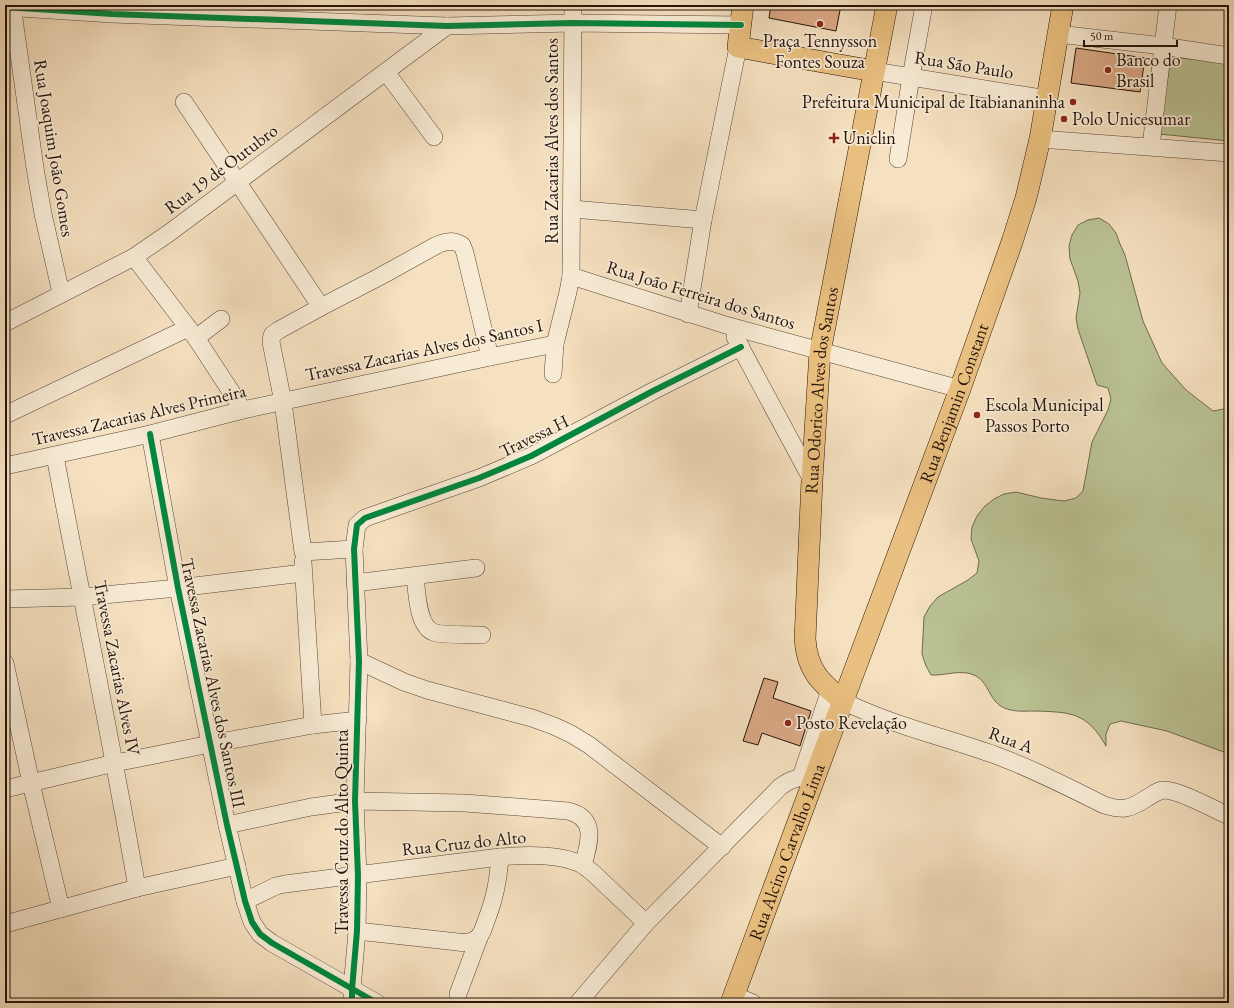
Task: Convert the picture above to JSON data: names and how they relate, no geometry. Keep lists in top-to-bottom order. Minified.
{"streets":{"main road":["Rua Odorico Alves dos Santos","Rua Benjamin Constant","Rua Alcino Carvalho Lima"],"street":["Rua São Paulo","Rua Zacarias Alves dos Santos","Rua Joaquim João Gomes","Rua 19 de Outubro","Rua João Ferreira dos Santos","Travessa Zacarias Alves dos Santos I","Travessa Zacarias Alves Primeira","Travessa H","Travessa Zacarias Alves IV","Travessa Zacarias Alves dos Santos III","Rua A","Travessa Cruz do Alto Quinta","Rua Cruz do Alto"]},"crossings":[["Rua São Paulo","Rua Odorico Alves dos Santos"],["Rua São Paulo","Rua Benjamin Constant"],["Rua Zacarias Alves dos Santos","Rua João Ferreira dos Santos"],["Rua Zacarias Alves dos Santos","Travessa Zacarias Alves dos Santos I"],["Rua Joaquim João Gomes","Rua 19 de Outubro"],["Rua João Ferreira dos Santos","Travessa Zacarias Alves dos Santos I"],["Rua João Ferreira dos Santos","Rua Odorico Alves dos Santos"],["Rua João Ferreira dos Santos","Rua Benjamin Constant"],["Travessa Zacarias Alves dos Santos I","Travessa Zacarias Alves Primeira"],["Rua Odorico Alves dos Santos","Rua Benjamin Constant"],["Rua Odorico Alves dos Santos","Rua A"],["Rua Odorico Alves dos Santos","Rua Alcino Carvalho Lima"],["Rua Benjamin Constant","Rua A"],["Rua Benjamin Constant","Rua Alcino Carvalho Lima"],["Travessa Zacarias Alves Primeira","Travessa Zacarias Alves IV"],["Travessa Zacarias Alves Primeira","Travessa Zacarias Alves dos Santos III"],["Travessa H","Travessa Cruz do Alto Quinta"],["Travessa Zacarias Alves dos Santos III","Travessa Cruz do Alto Quinta"],["Travessa Zacarias Alves dos Santos III","Rua Cruz do Alto"],["Rua A","Rua Alcino Carvalho Lima"],["Travessa Cruz do Alto Quinta","Rua Cruz do Alto"]],"places":{"other":["Praça Tennysson Fontes Souza","Banco do Brasil","Prefeitura Municipal de Itabiananinha","Polo Unicesumar","Escola Municipal Passos Porto","Posto Revelação"],"health":["Uniclin"]},"scale_bar":"50 m"}
